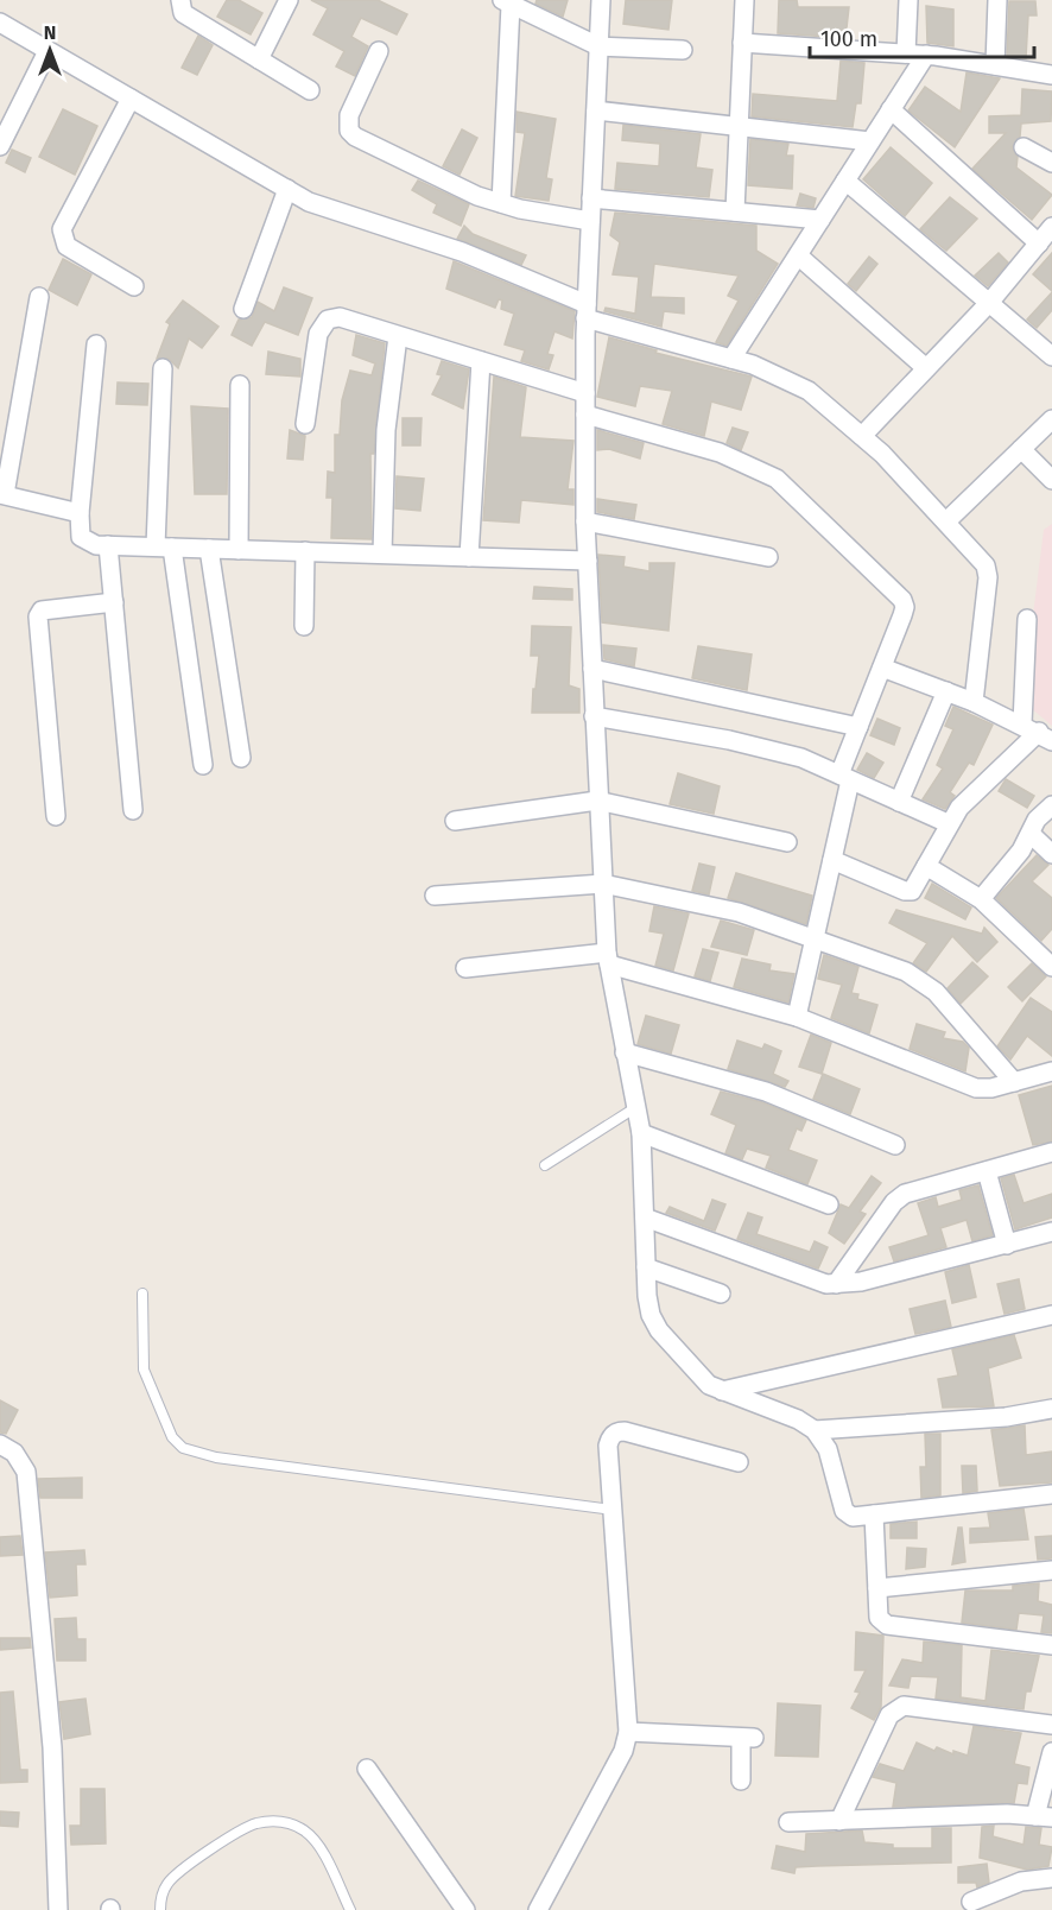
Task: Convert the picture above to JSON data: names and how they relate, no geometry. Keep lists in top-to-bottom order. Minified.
{"scale_bar":"100 m","north":"top"}
